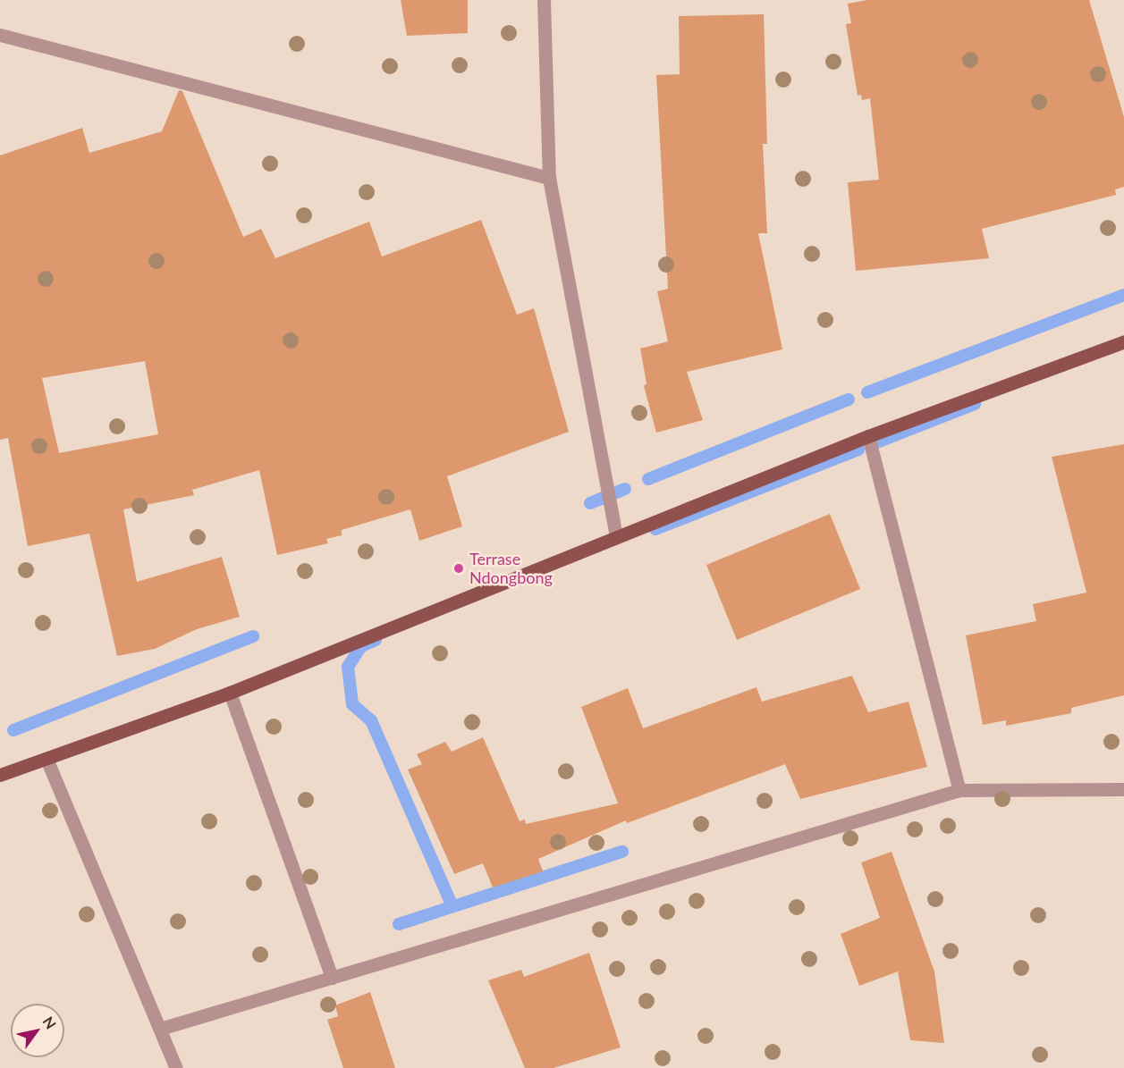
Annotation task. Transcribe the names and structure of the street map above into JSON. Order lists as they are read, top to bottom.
{
  "places": ["Terrase Ndongbong"],
  "north": "top right"
}
